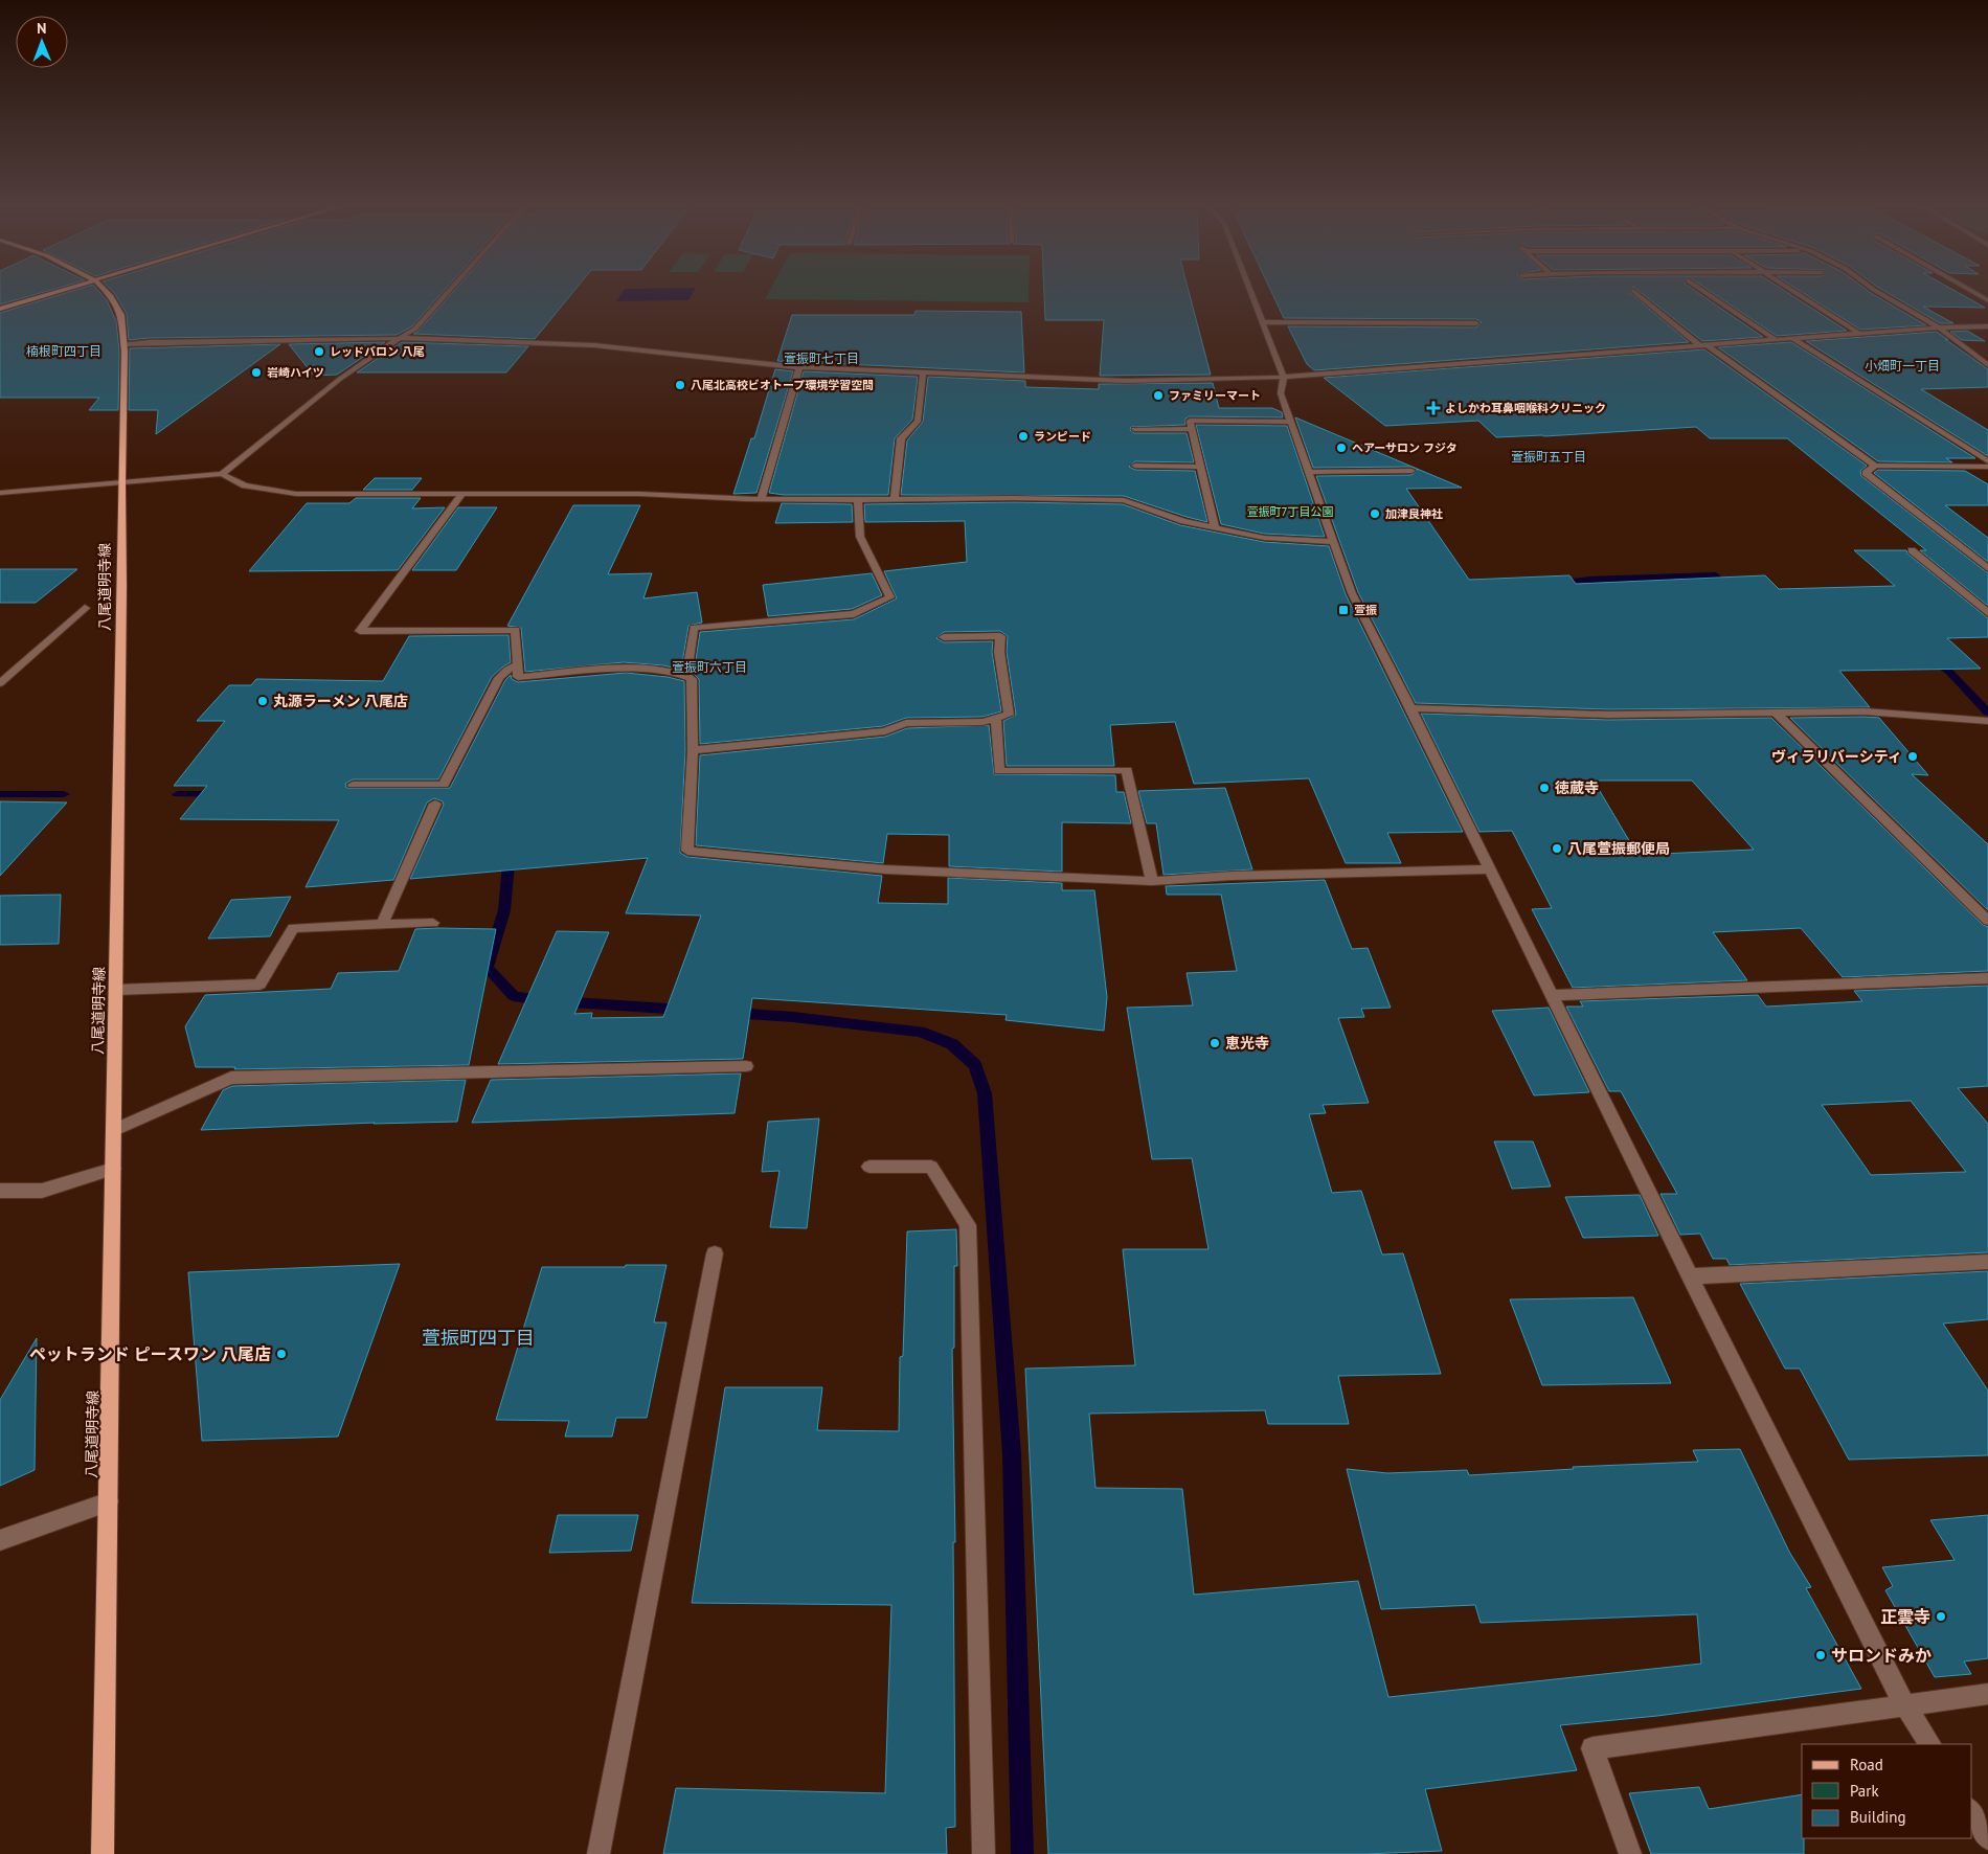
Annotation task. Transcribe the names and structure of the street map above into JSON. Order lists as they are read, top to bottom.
{
  "streets": {
    "main road": ["八尾道明寺線"]
  },
  "districts": [
    "楠根町四丁目",
    "萱振町七丁目",
    "小畑町一丁目",
    "萱振町五丁目",
    "萱振町六丁目",
    "萱振町四丁目"
  ],
  "parks": ["萱振町7丁目公園"],
  "places": {
    "other": [
      "レッドバロン 八尾",
      "岩崎ハイツ",
      "八尾北高校ビオトープ環境学習空間",
      "ファミリーマート",
      "ランピード",
      "ヘアーサロン フジタ",
      "加津良神社",
      "丸源ラーメン 八尾店",
      "ヴィラリバーシティ",
      "徳蔵寺",
      "八尾萱振郵便局",
      "恵光寺",
      "ペットランド ピースワン 八尾店",
      "正雲寺",
      "サロンドみか"
    ],
    "health": ["よしかわ耳鼻咽喉科クリニック"],
    "transit": ["萱振"]
  },
  "legend": ["Road", "Park", "Building"],
  "north": "top"
}
